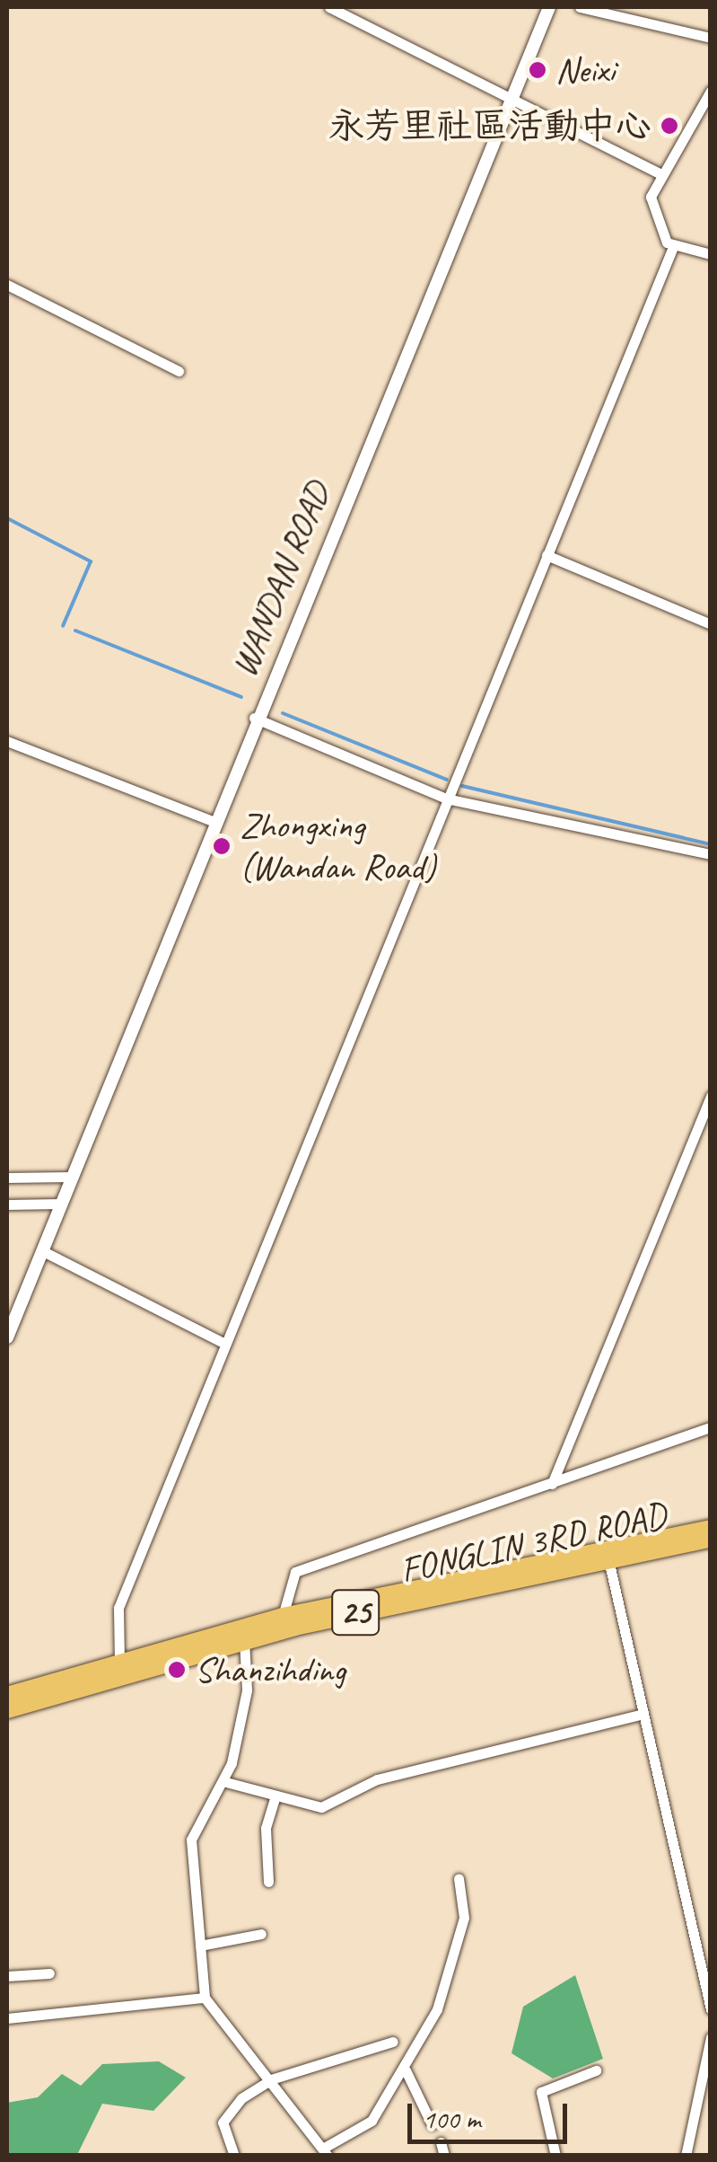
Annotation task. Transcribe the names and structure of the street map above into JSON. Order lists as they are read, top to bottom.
{
  "streets": {
    "main road": ["FONGLIN 3RD ROAD", "25"],
    "street": ["WANDAN ROAD"]
  },
  "places": [
    "Neixi",
    "永芳里社區活動中心",
    "Zhongxing (Wandan Road)",
    "Shanzihding"
  ],
  "scale_bar": "100 m"
}
